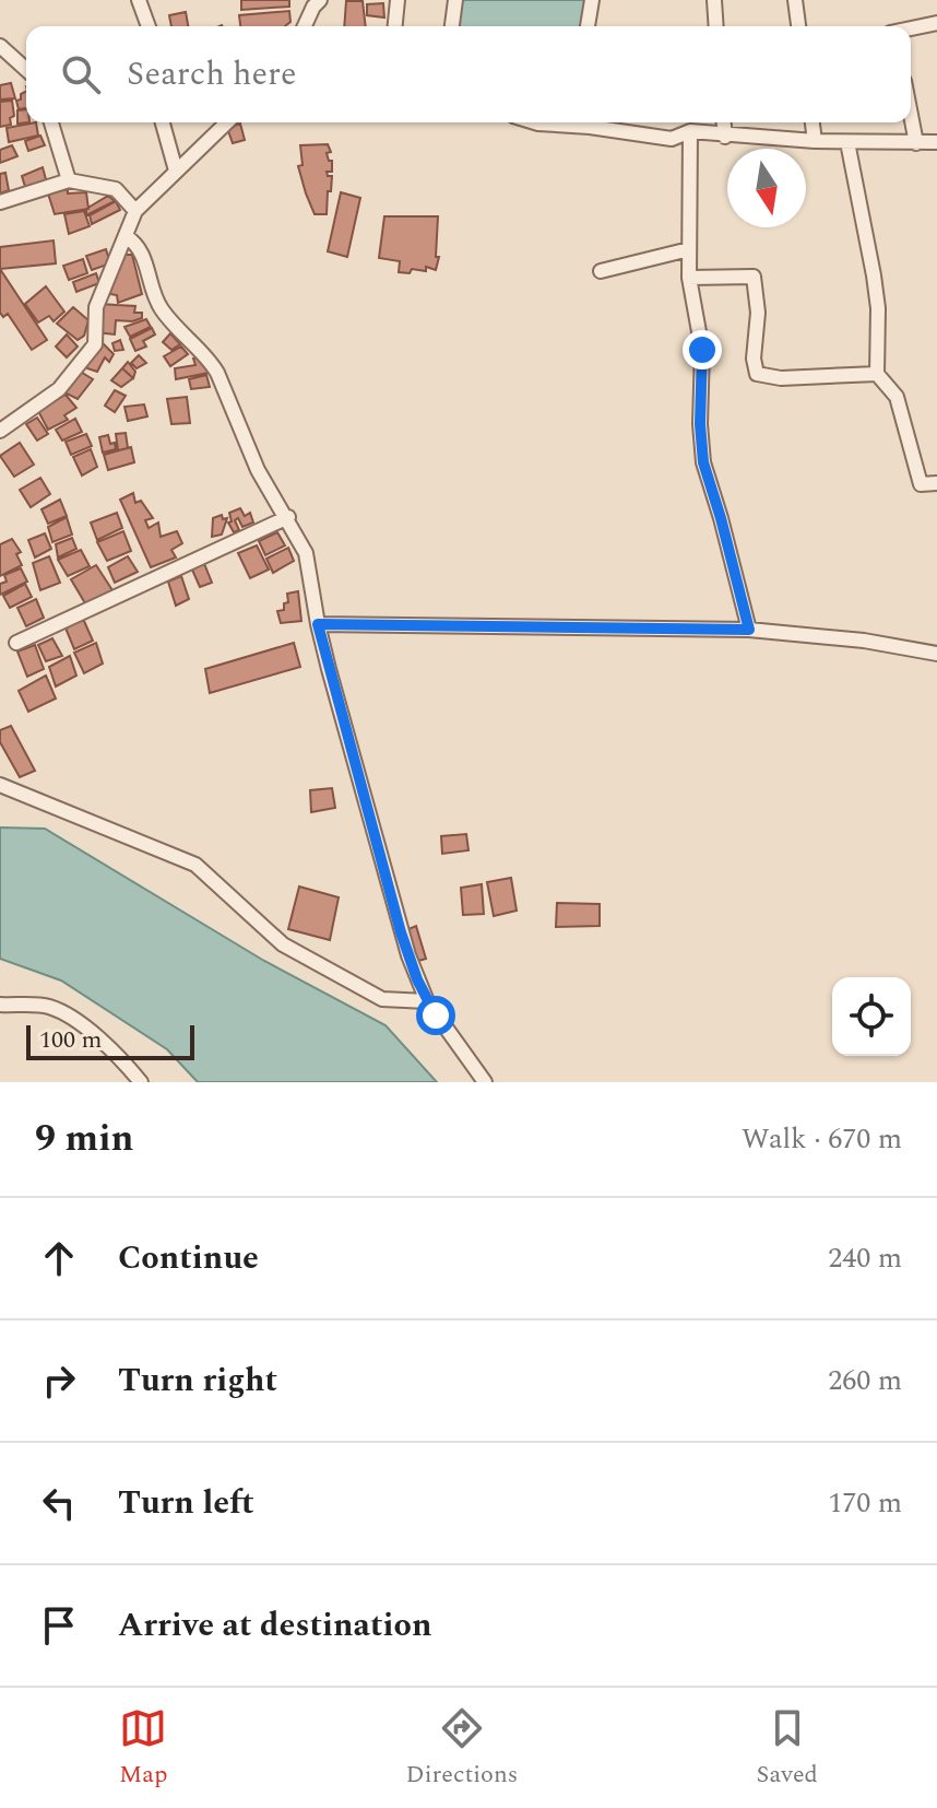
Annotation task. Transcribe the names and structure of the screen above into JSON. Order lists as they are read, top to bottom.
{
  "scale_bar": "100 m",
  "north": "bottom",
  "page": {
    "search": "Search here",
    "scale": "100 m",
    "heading": ["9 min", "Walk · 670 m"],
    "list": [
      ["Continue", "240 m"],
      ["Turn right", "260 m"],
      ["Turn left", "170 m"],
      "Arrive at destination"
    ],
    "nav": ["Map", "Directions", "Saved"]
  }
}
